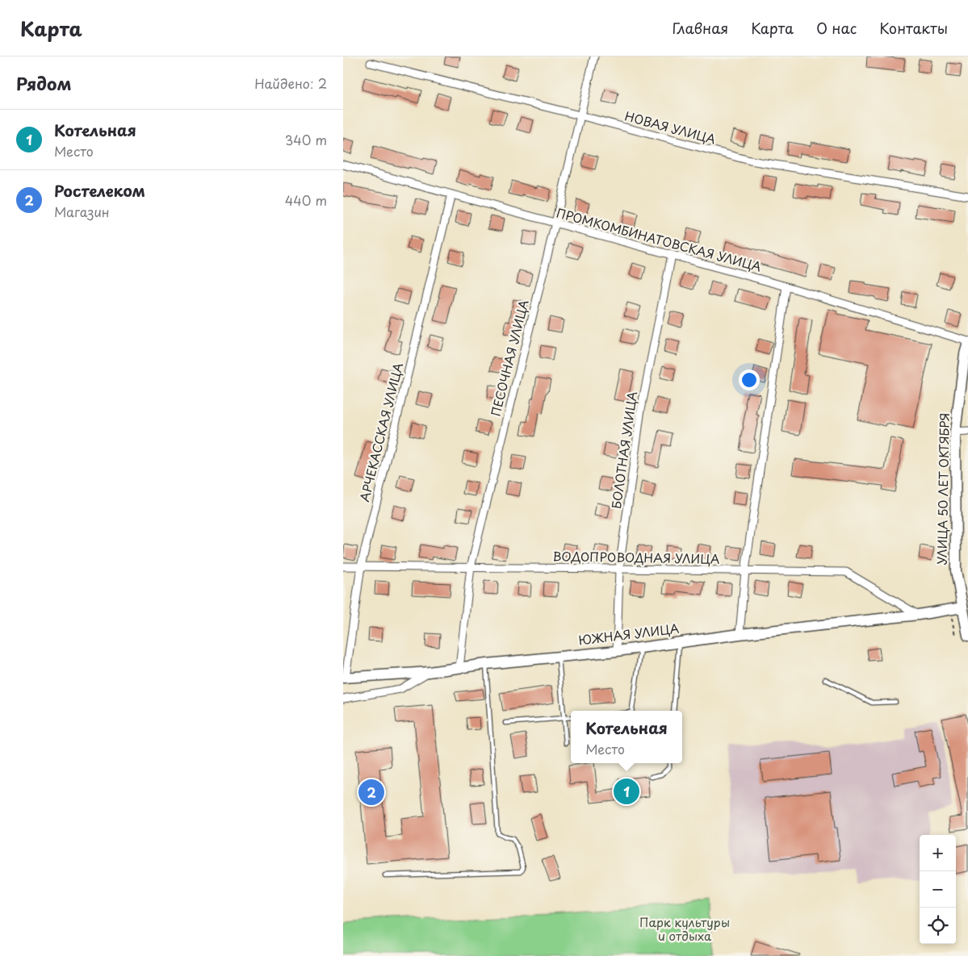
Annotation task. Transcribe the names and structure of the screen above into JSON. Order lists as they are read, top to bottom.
{
  "streets": {
    "street": [
      "НОВАЯ УЛИЦА",
      "ПРОМКОМБИНАТОВСКАЯ УЛИЦА",
      "ПЕСОЧНАЯ УЛИЦА",
      "АРЧЕКАССКАЯ УЛИЦА",
      "БОЛОТНАЯ УЛИЦА",
      "УЛИЦА 50 ЛЕТ ОКТЯБРЯ",
      "ВОДОПРОВОДНАЯ УЛИЦА",
      "ЮЖНАЯ УЛИЦА"
    ]
  },
  "crossings": [
    ["НОВАЯ УЛИЦА", "ПЕСОЧНАЯ УЛИЦА"],
    ["ПРОМКОМБИНАТОВСКАЯ УЛИЦА", "ПЕСОЧНАЯ УЛИЦА"],
    ["ПРОМКОМБИНАТОВСКАЯ УЛИЦА", "АРЧЕКАССКАЯ УЛИЦА"],
    ["ПРОМКОМБИНАТОВСКАЯ УЛИЦА", "БОЛОТНАЯ УЛИЦА"],
    ["ПРОМКОМБИНАТОВСКАЯ УЛИЦА", "УЛИЦА 50 ЛЕТ ОКТЯБРЯ"],
    ["ПЕСОЧНАЯ УЛИЦА", "ВОДОПРОВОДНАЯ УЛИЦА"],
    ["ПЕСОЧНАЯ УЛИЦА", "ЮЖНАЯ УЛИЦА"],
    ["АРЧЕКАССКАЯ УЛИЦА", "ВОДОПРОВОДНАЯ УЛИЦА"],
    ["АРЧЕКАССКАЯ УЛИЦА", "ЮЖНАЯ УЛИЦА"],
    ["БОЛОТНАЯ УЛИЦА", "ВОДОПРОВОДНАЯ УЛИЦА"],
    ["БОЛОТНАЯ УЛИЦА", "ЮЖНАЯ УЛИЦА"],
    ["УЛИЦА 50 ЛЕТ ОКТЯБРЯ", "ЮЖНАЯ УЛИЦА"],
    ["ВОДОПРОВОДНАЯ УЛИЦА", "ЮЖНАЯ УЛИЦА"]
  ],
  "parks": ["Парк культуры и отдыха"],
  "page": {
    "header": "Карта",
    "nav": [
      "Главная",
      "Карта",
      "О нас",
      "Контакты"
    ],
    "heading": ["Рядом", "Найдено: 2"],
    "list": [
      {
        "mark": "1",
        "name": "Котельная",
        "note": "Место",
        "value": "340 m"
      },
      {
        "mark": "2",
        "name": "Ростелеком",
        "note": "Магазин",
        "value": "440 m"
      }
    ],
    "popup": ["Котельная", "Место"],
    "pins": ["1", "2"],
    "map_buttons": ["+", "−"]
  }
}
